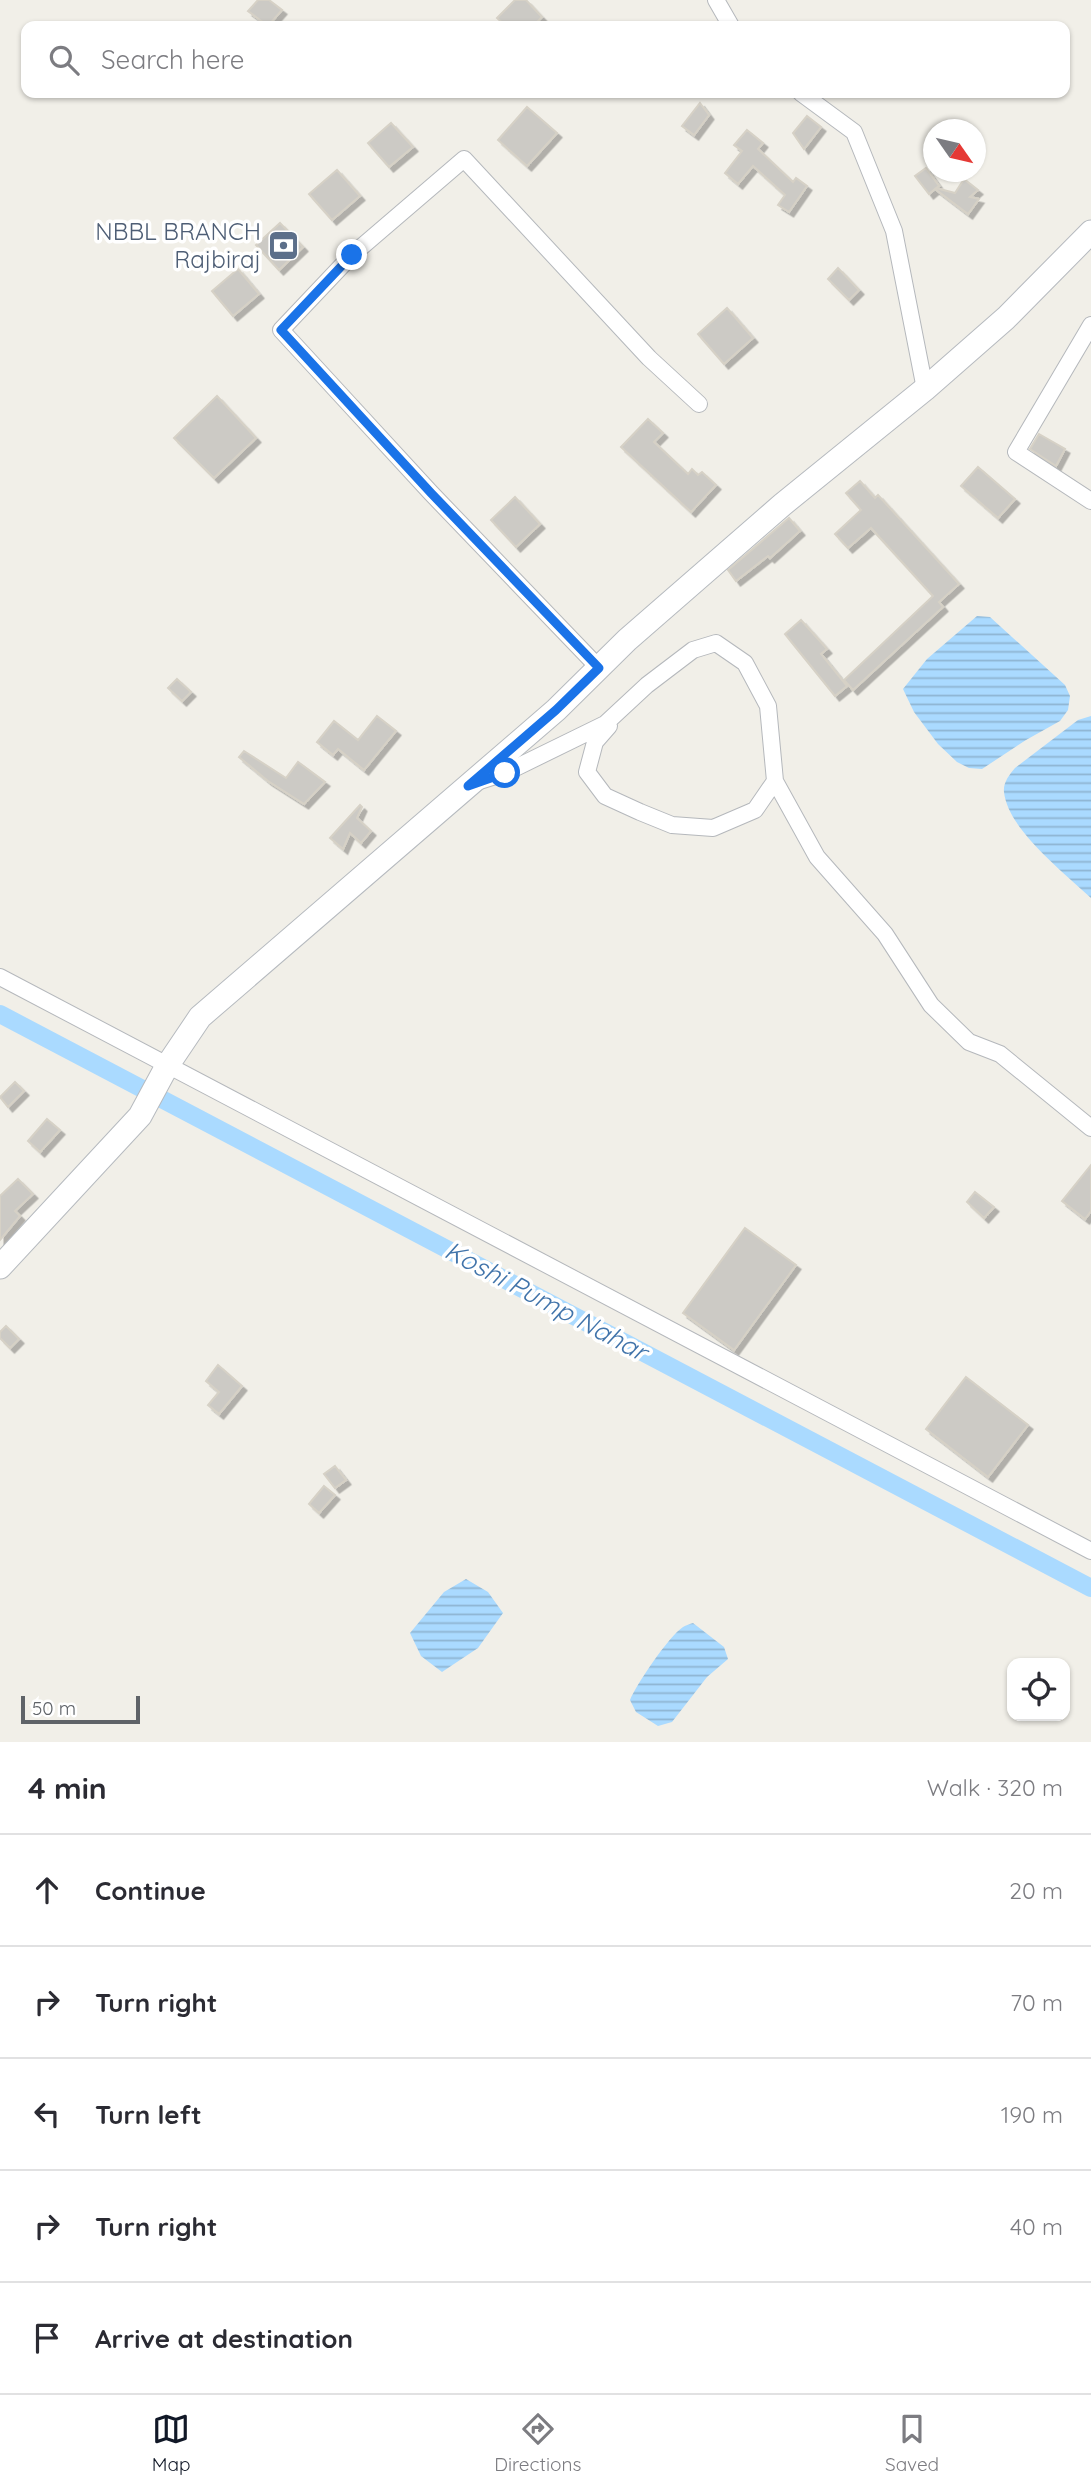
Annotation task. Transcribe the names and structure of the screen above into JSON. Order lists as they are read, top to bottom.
{
  "water": ["Koshi Pump Nahar"],
  "places": {
    "bank": ["NBBL BRANCH Rajbiraj"]
  },
  "scale_bar": "50 m",
  "north": "bottom right",
  "page": {
    "search": "Search here",
    "scale": "50 m",
    "heading": ["4 min", "Walk · 320 m"],
    "list": [
      ["Continue", "20 m"],
      ["Turn right", "70 m"],
      ["Turn left", "190 m"],
      ["Turn right", "40 m"],
      "Arrive at destination"
    ],
    "nav": ["Map", "Directions", "Saved"]
  }
}
